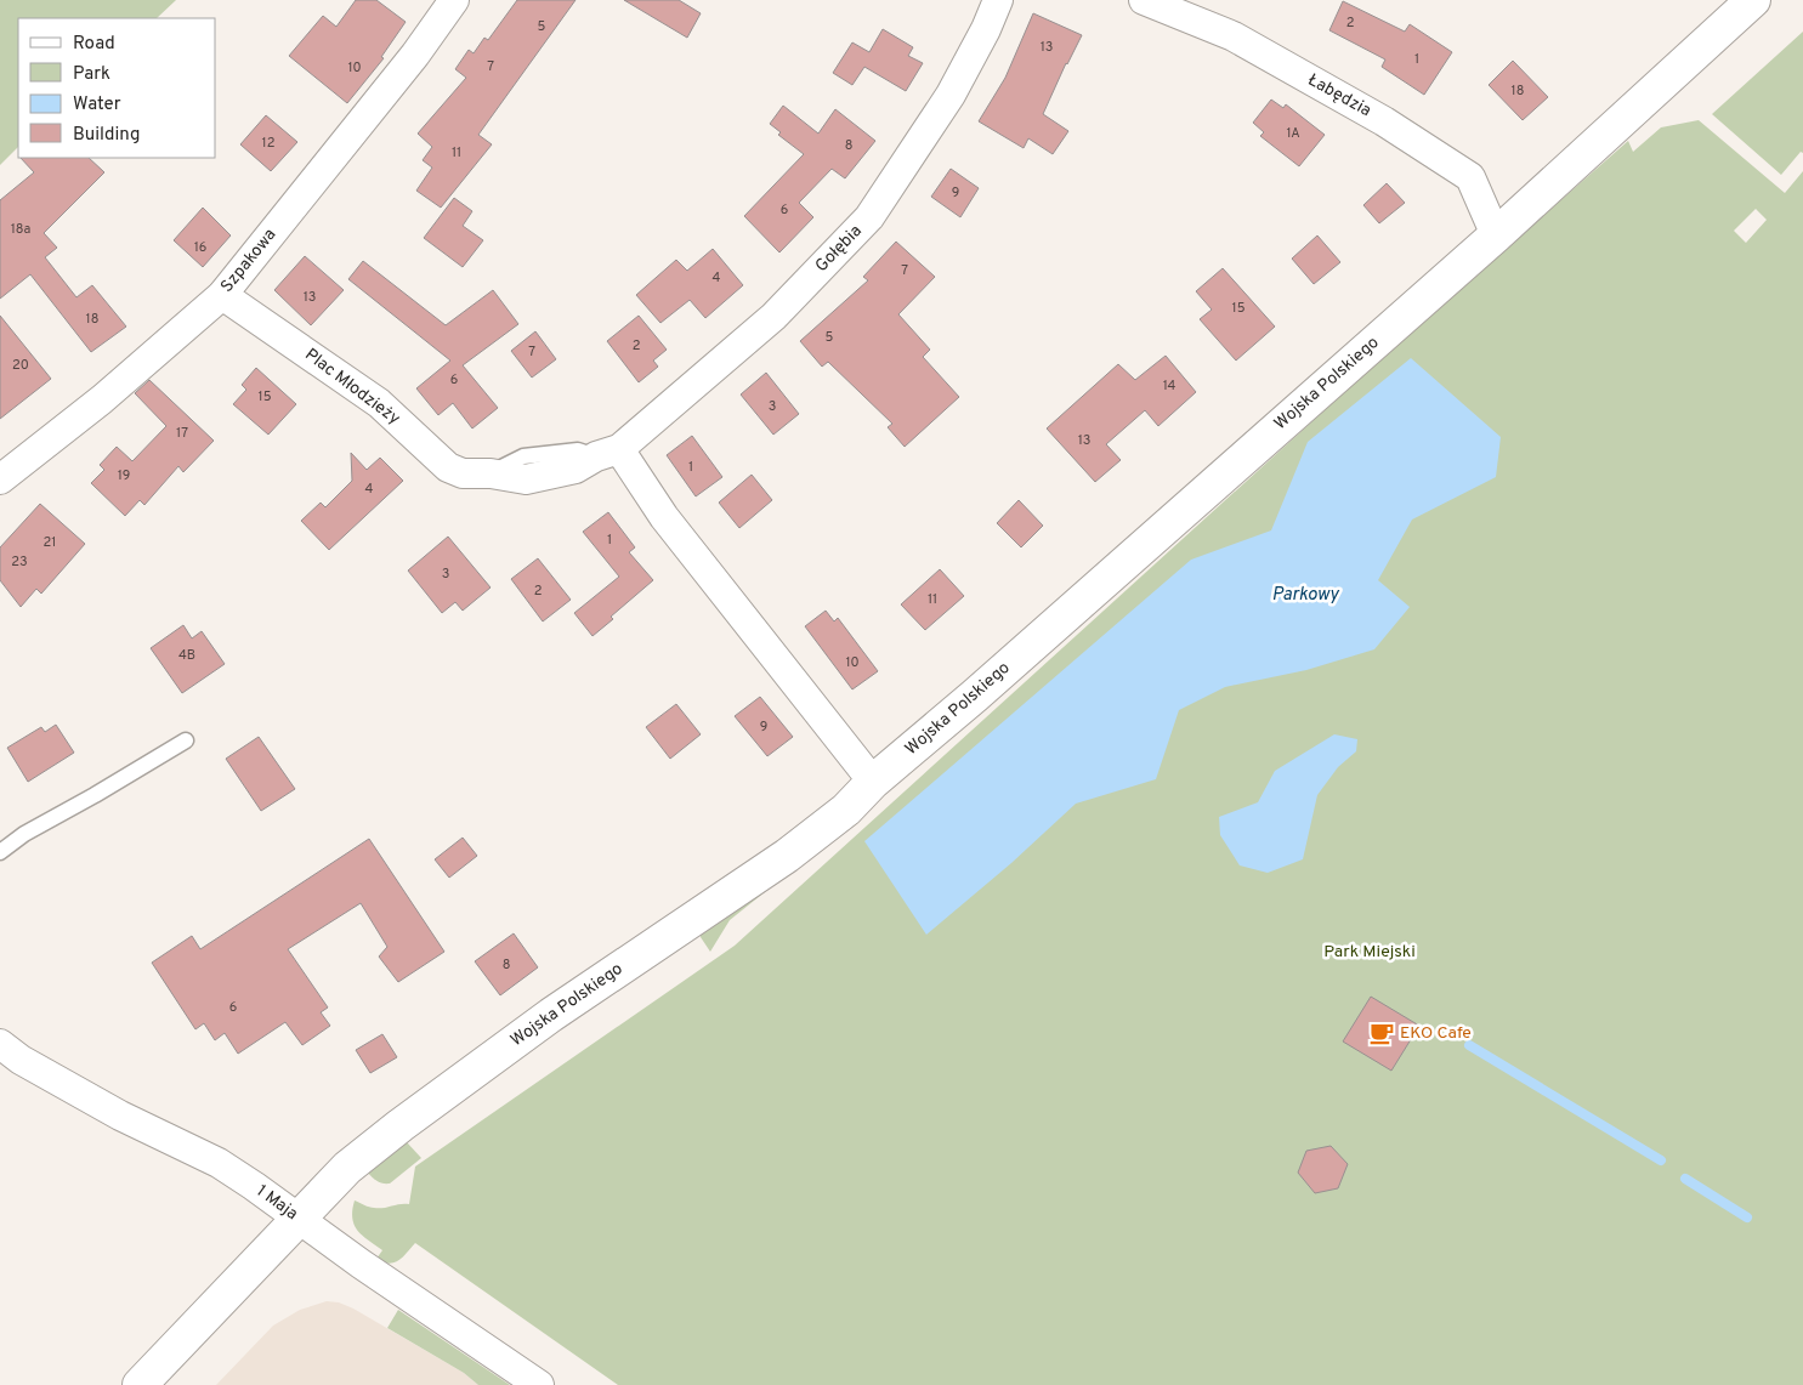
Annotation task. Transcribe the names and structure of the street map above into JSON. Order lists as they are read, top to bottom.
{
  "streets": {
    "street": [
      "Łabędzia",
      "Gołębia",
      "Szpakowa",
      "Wojska Polskiego",
      "Plac Młodzieży",
      "1 Maja"
    ]
  },
  "crossings": [
    ["Łabędzia", "Wojska Polskiego"],
    ["Gołębia", "Plac Młodzieży"],
    ["Szpakowa", "Plac Młodzieży"],
    ["Wojska Polskiego", "1 Maja"]
  ],
  "water": ["Parkowy"],
  "parks": ["Park Miejski"],
  "places": {
    "cafe": ["EKO Cafe"]
  },
  "house_numbers": [
    "2",
    "5",
    "13",
    "1",
    "7",
    "10",
    "18",
    "1A",
    "12",
    "8",
    "11",
    "9",
    "6",
    "18a",
    "16",
    "7",
    "4",
    "13",
    "15",
    "18",
    "5",
    "2",
    "7",
    "20",
    "6",
    "14",
    "15",
    "3",
    "17",
    "13",
    "1",
    "19",
    "4",
    "1",
    "21",
    "23",
    "3",
    "2",
    "11",
    "4B",
    "10",
    "9",
    "8",
    "6"
  ],
  "legend": [
    "Road",
    "Park",
    "Water",
    "Building"
  ]
}
